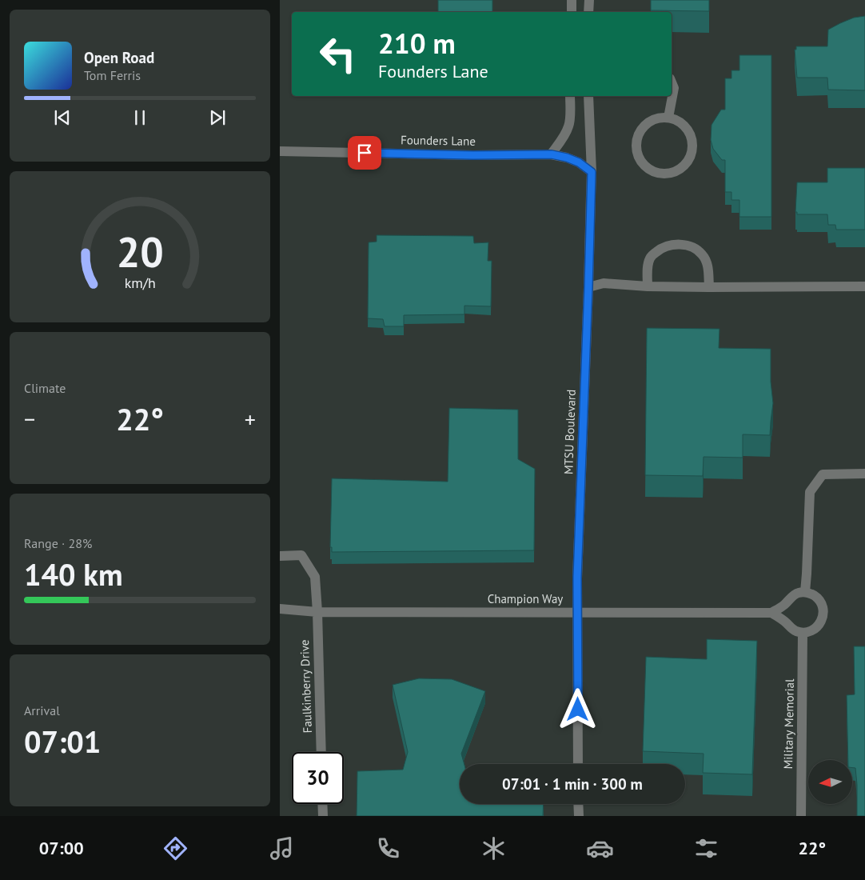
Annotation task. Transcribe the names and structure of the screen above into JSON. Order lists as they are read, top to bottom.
{
  "streets": {
    "street": [
      "Founders Lane",
      "MTSU Boulevard",
      "Champion Way",
      "Faulkinberry Drive",
      "Military Memorial"
    ]
  },
  "crossings": [
    ["Founders Lane", "MTSU Boulevard"],
    ["MTSU Boulevard", "Champion Way"],
    ["Champion Way", "Faulkinberry Drive"]
  ],
  "north": "left",
  "page": {
    "turn": ["210 m", "Founders Lane"],
    "song": ["Open Road", "Tom Ferris"],
    "tile": [
      "Climate",
      ["Range · 28%", "140 km"],
      ["Arrival", "07:01"]
    ],
    "heat": ["−", "22°", "+"],
    "limit": "30",
    "trip": "07:01 · 1 min · 300 m",
    "tabs": ["07:00", "22°"],
    "gauge": ["20", "km/h"]
  }
}
